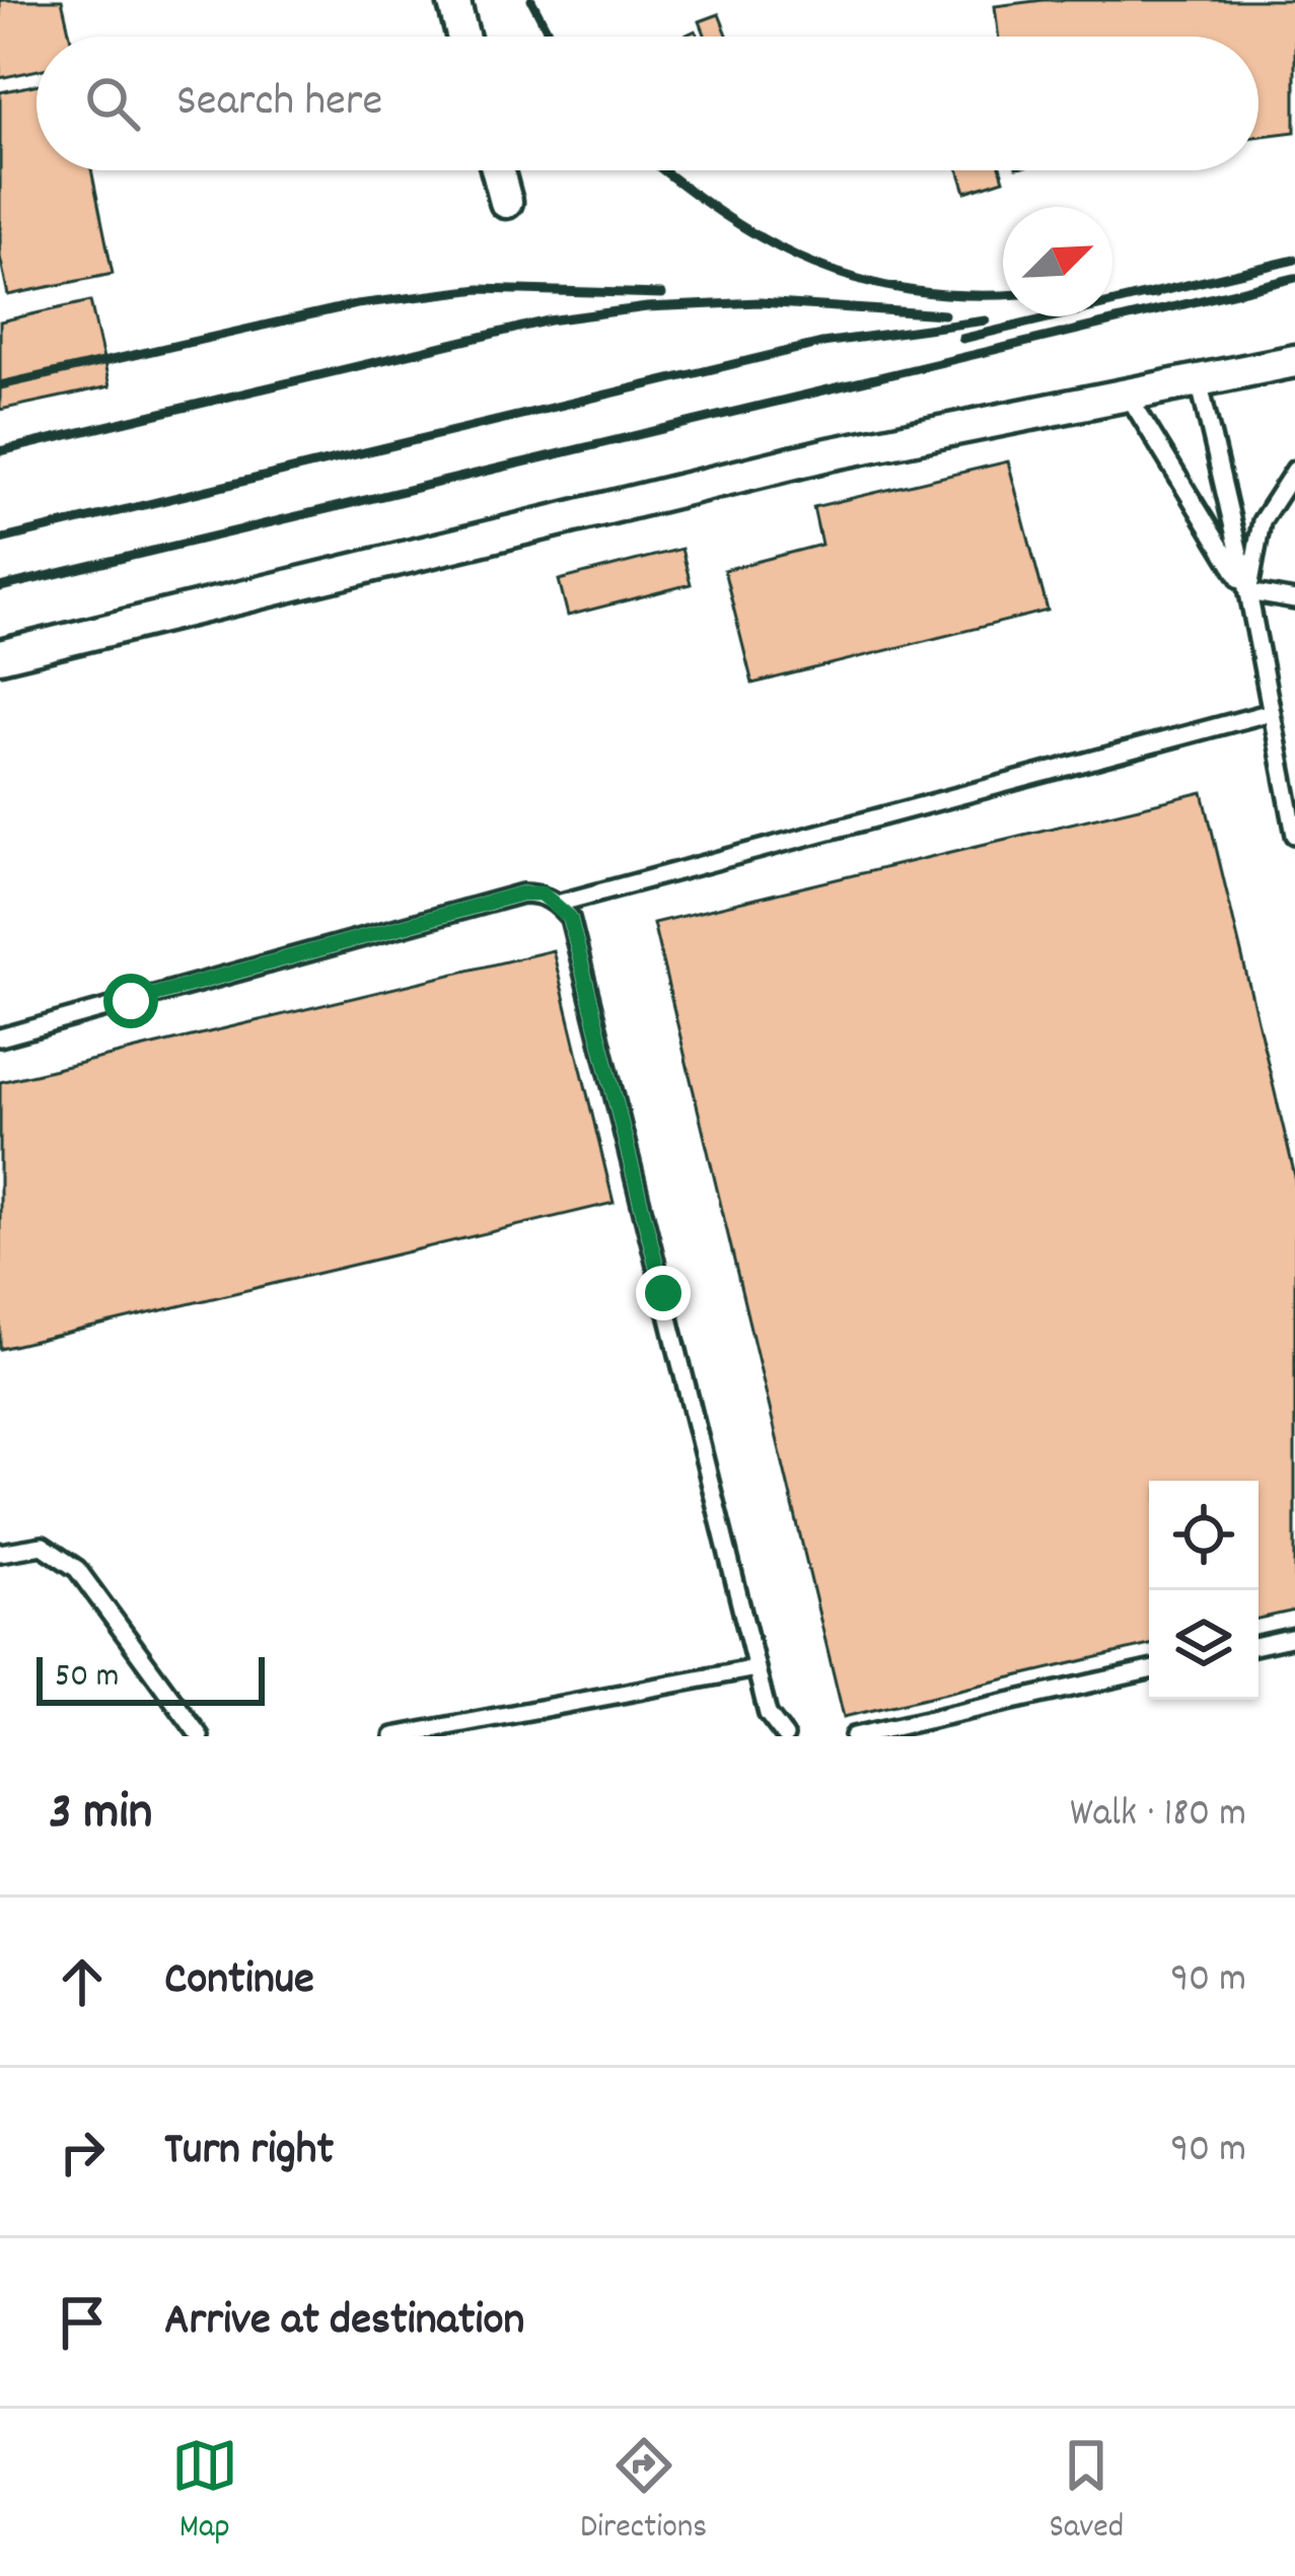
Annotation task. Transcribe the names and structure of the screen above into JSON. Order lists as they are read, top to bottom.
{
  "scale_bar": "50 m",
  "north": "top right",
  "page": {
    "search": "Search here",
    "scale": "50 m",
    "heading": ["3 min", "Walk · 180 m"],
    "list": [
      ["Continue", "90 m"],
      ["Turn right", "90 m"],
      "Arrive at destination"
    ],
    "nav": ["Map", "Directions", "Saved"]
  }
}
